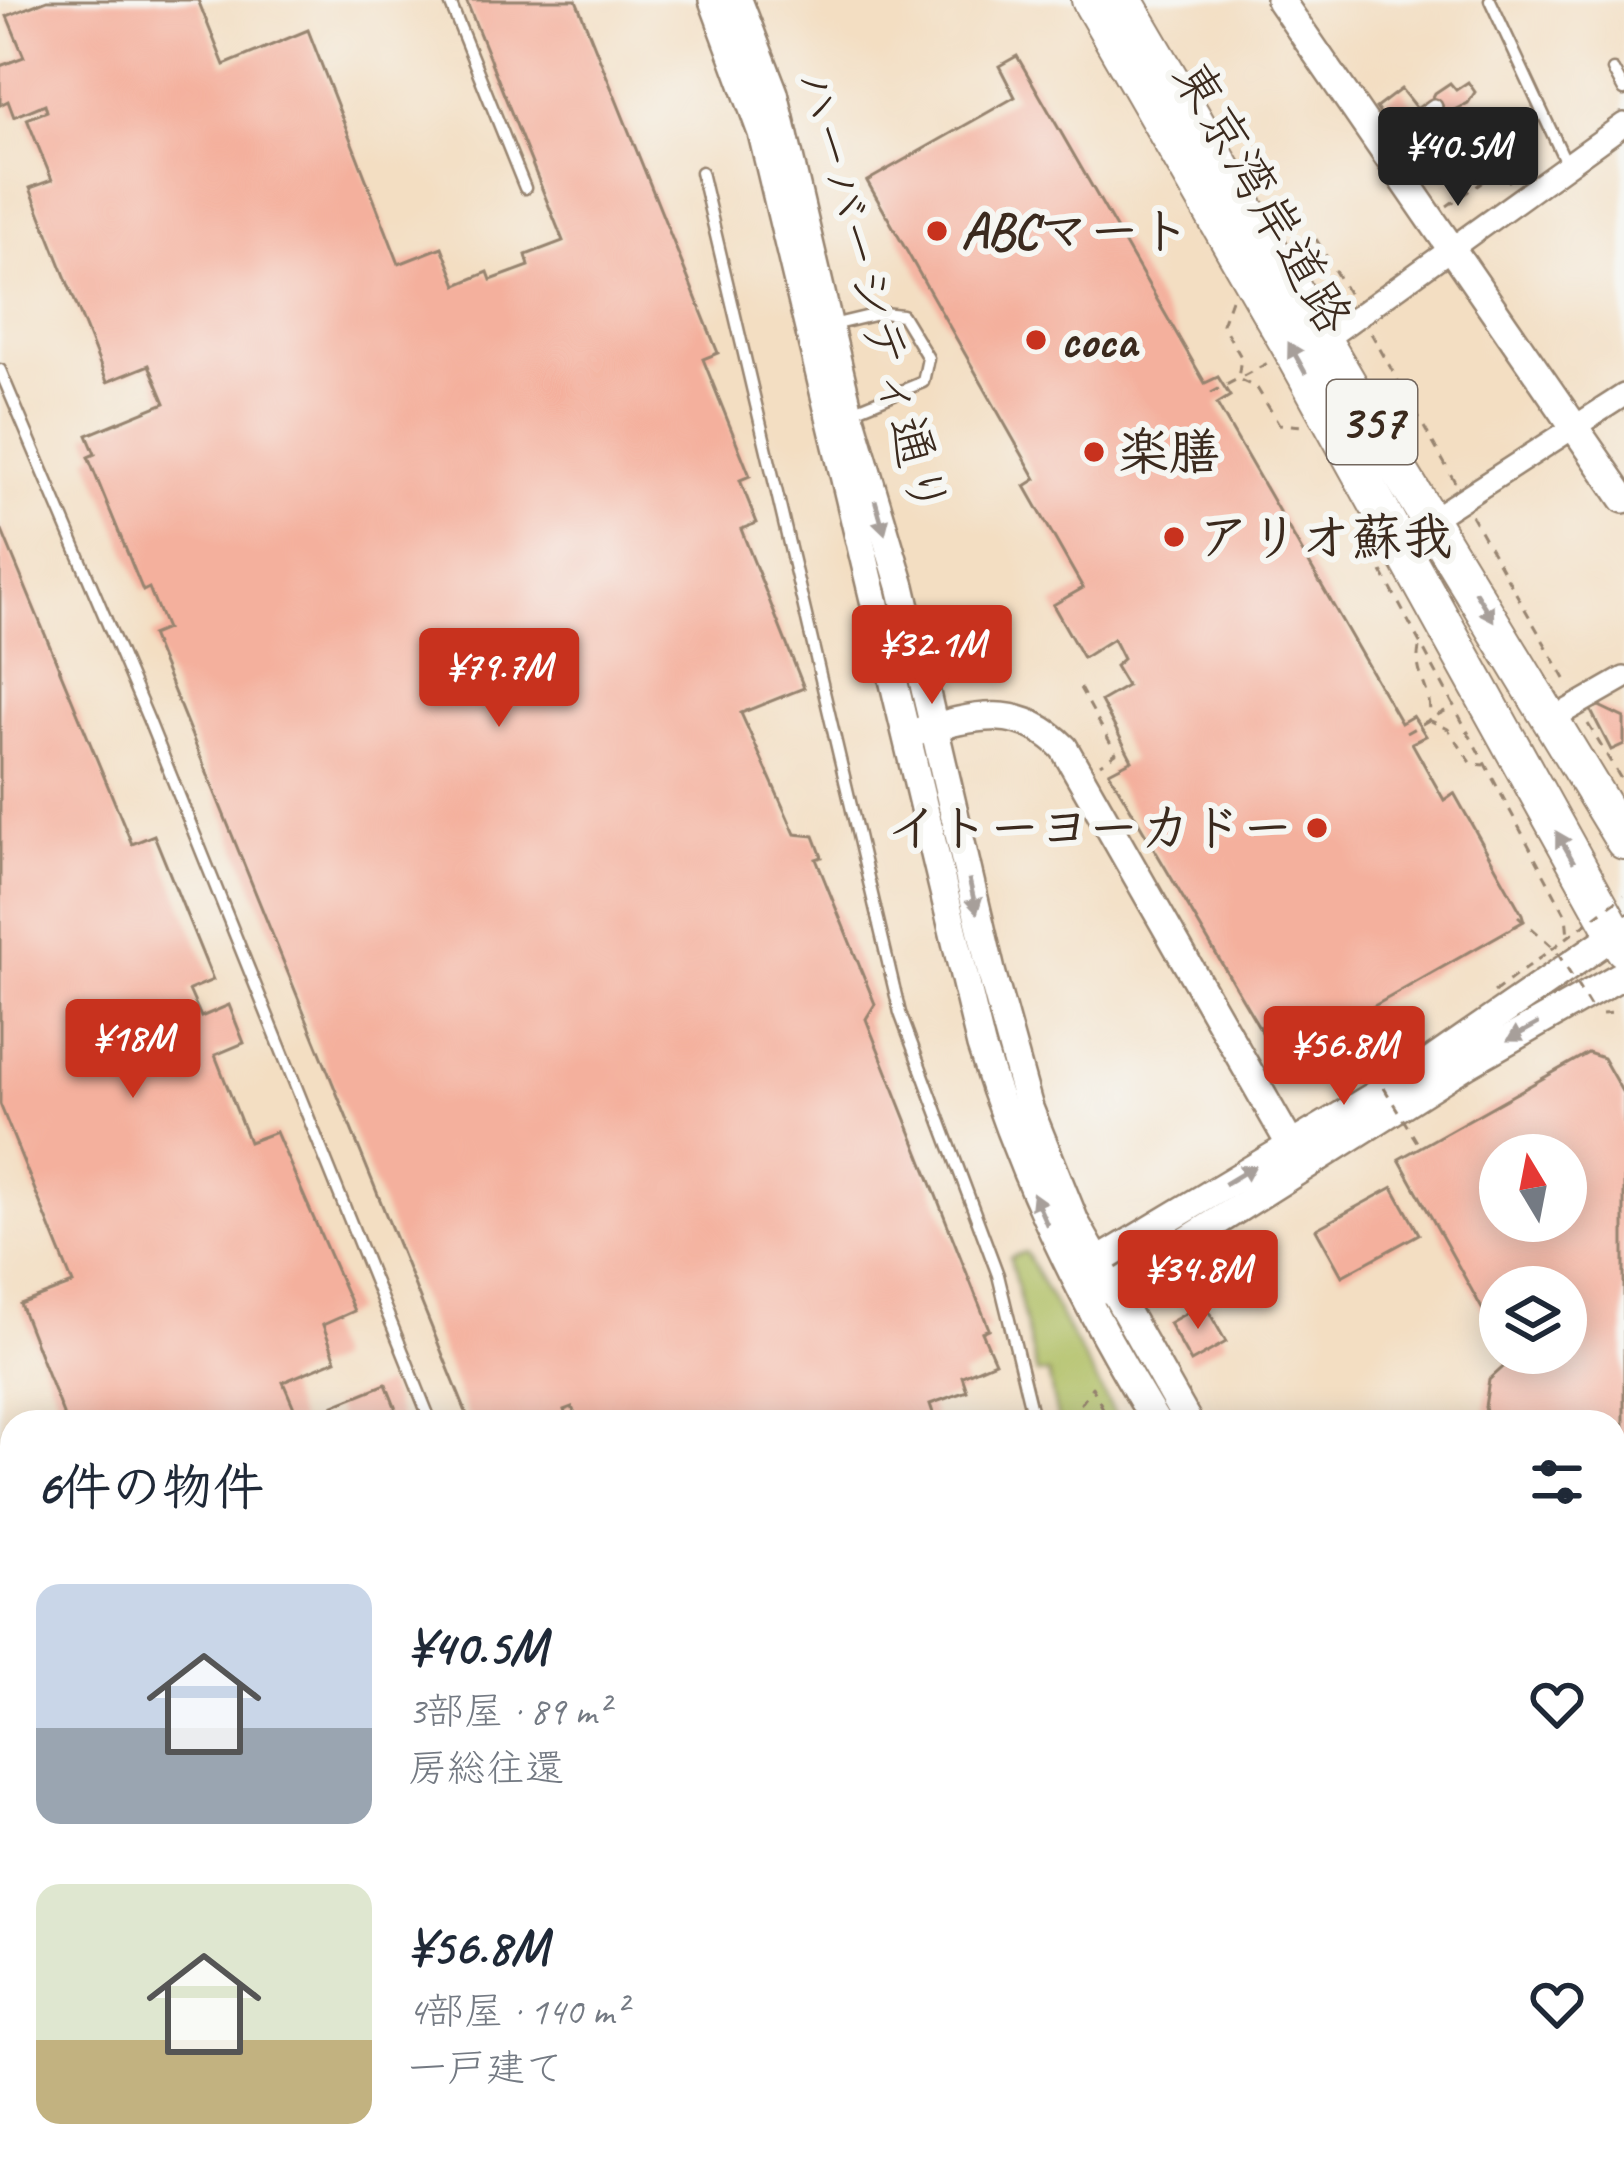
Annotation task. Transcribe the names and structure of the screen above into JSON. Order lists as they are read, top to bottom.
{
  "streets": {
    "highway": ["東京湾岸道路", "357"],
    "street": ["ハーバーシティ通り"]
  },
  "places": [
    "ABCマート",
    "coca",
    "楽膳",
    "アリオ蘇我",
    "イトーヨーカドー"
  ],
  "north": "top",
  "page": {
    "price": [
      "¥40.5M",
      "¥32.1M",
      "¥79.7M",
      "¥18M",
      "¥56.8M",
      "¥34.8M"
    ],
    "heading": "6件の物件",
    "list": [
      {
        "name": "¥40.5M",
        "note": "3部屋 · 89 m² · 房総往還"
      },
      {
        "name": "¥56.8M",
        "note": "4部屋 · 140 m² · 一戸建て"
      }
    ]
  }
}
